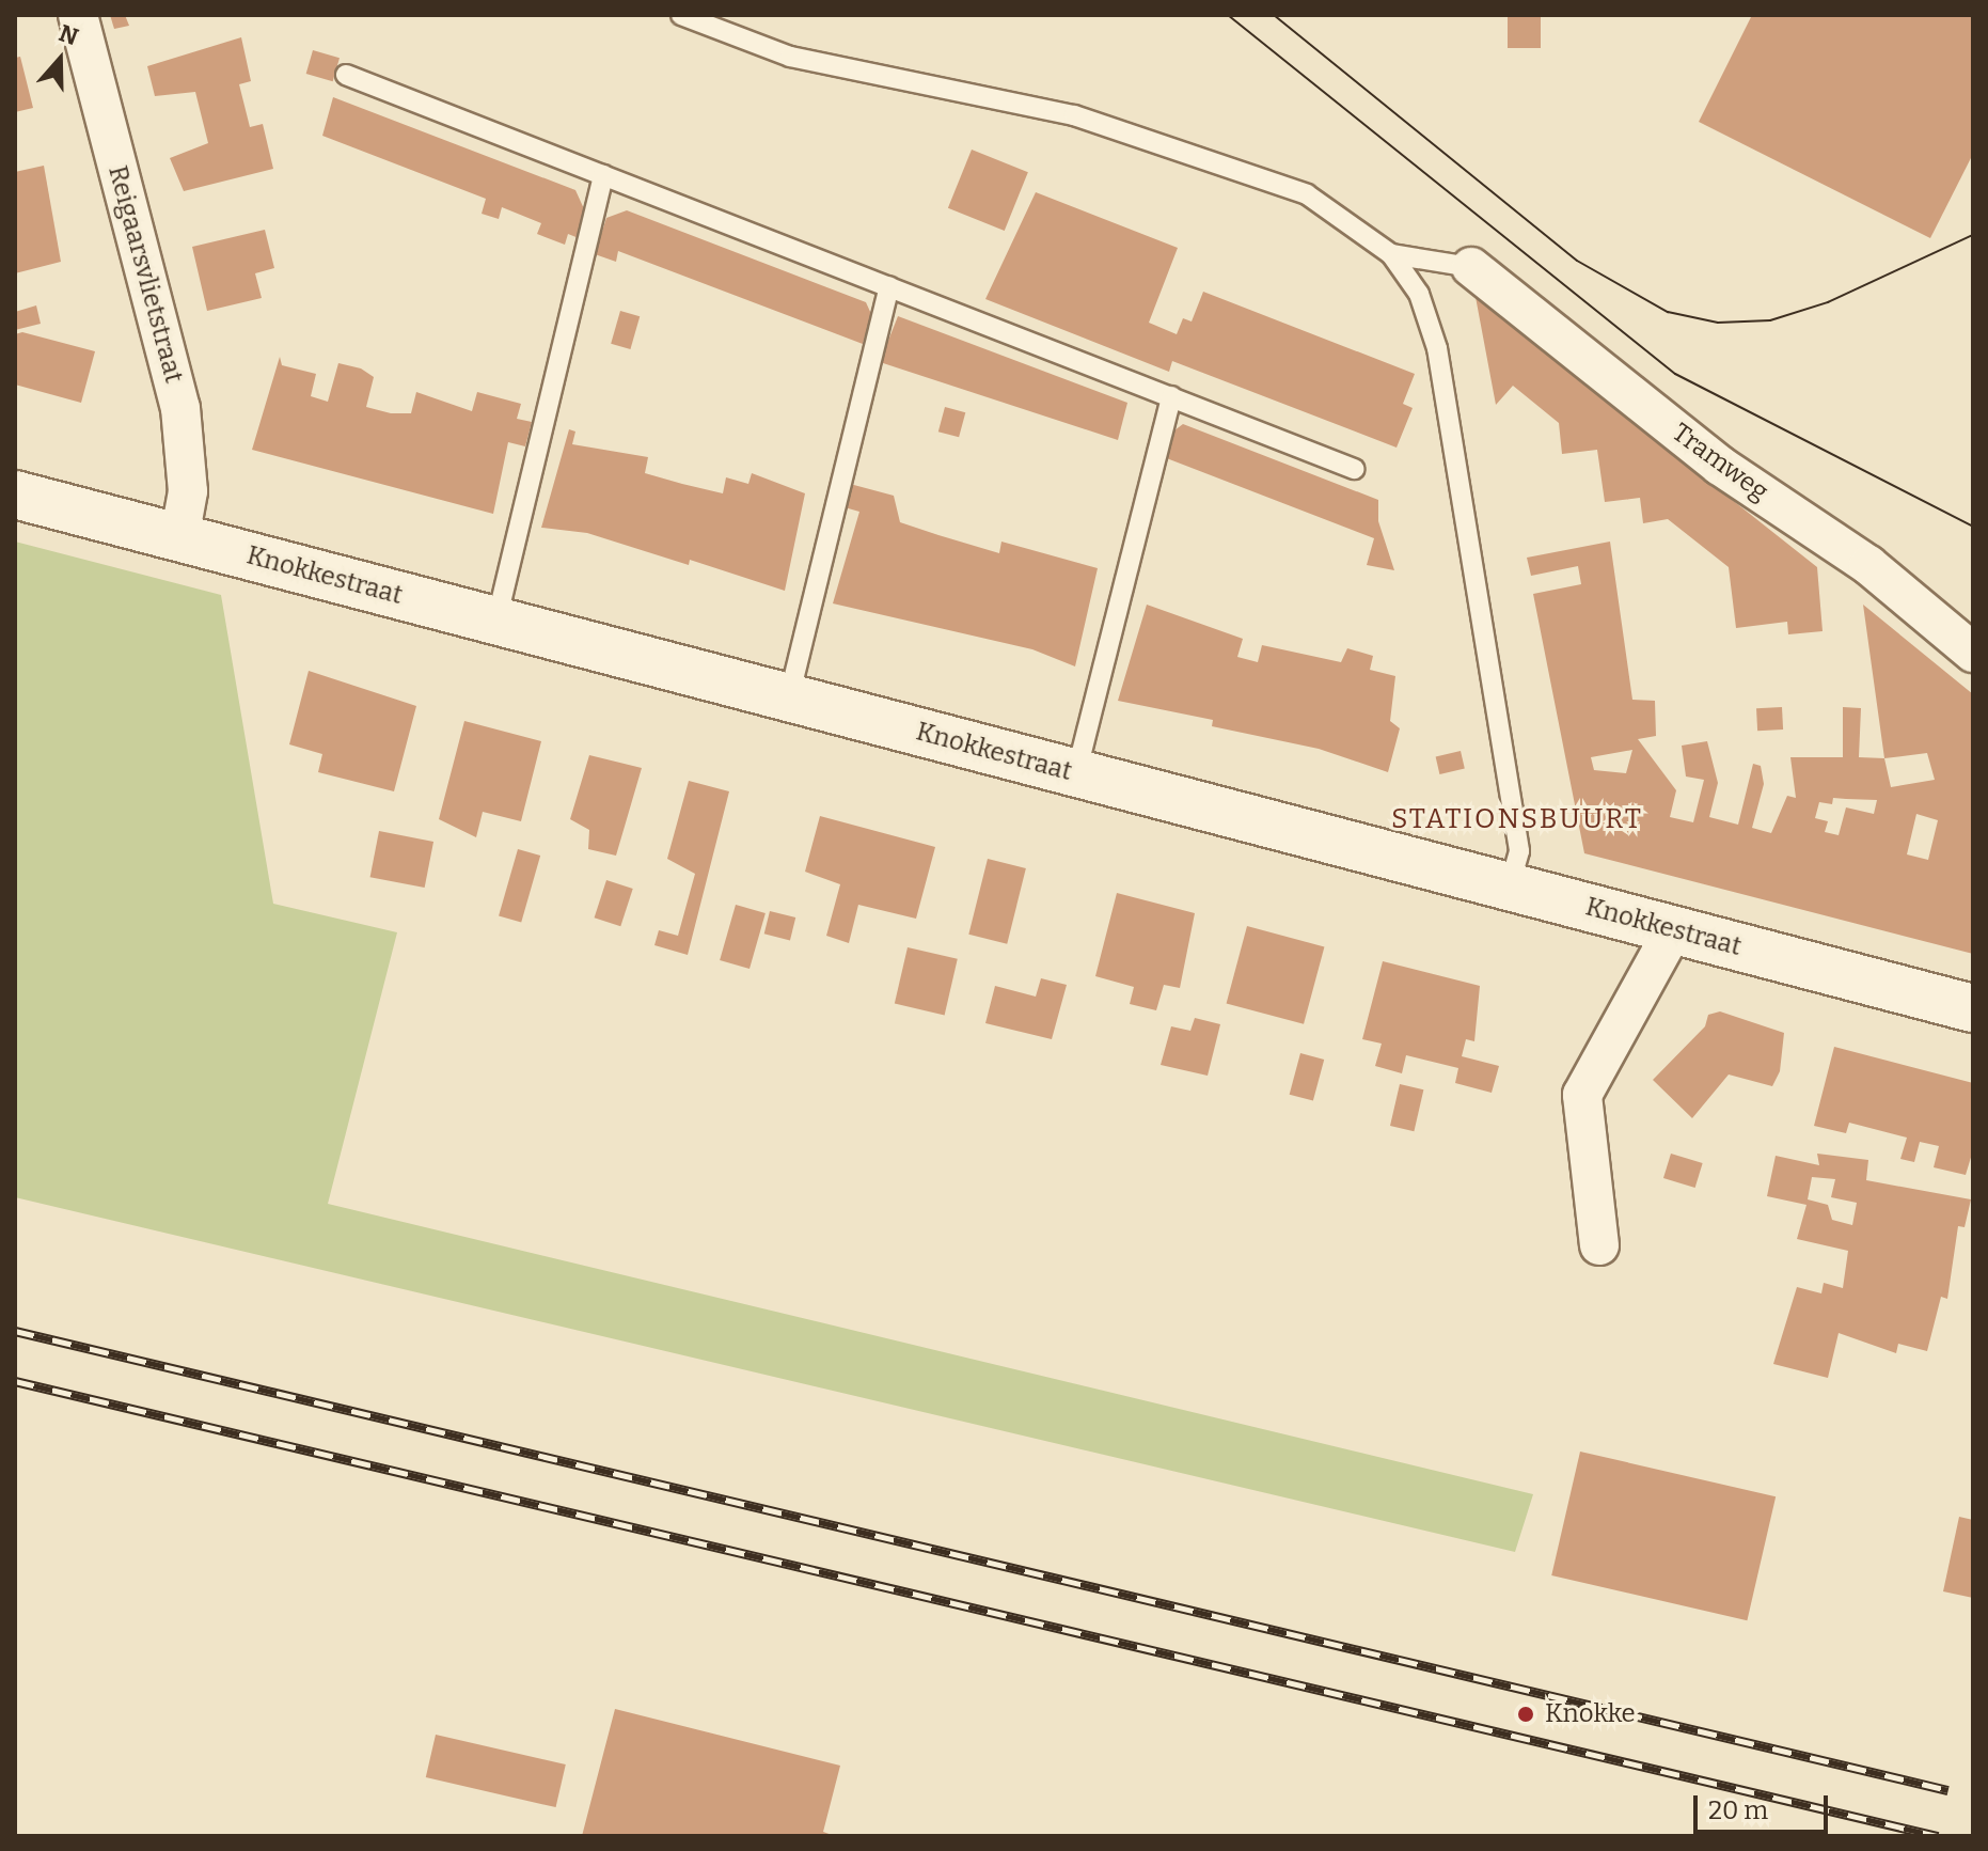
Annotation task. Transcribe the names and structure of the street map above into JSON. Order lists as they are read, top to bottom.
{
  "streets": {
    "street": ["Reigaarsvlietstraat", "Tramweg", "Knokkestraat"]
  },
  "crossings": [
    ["Reigaarsvlietstraat", "Knokkestraat"]
  ],
  "districts": ["STATIONSBUURT"],
  "places": ["Knokke"],
  "scale_bar": "20 m",
  "north": "top"
}
